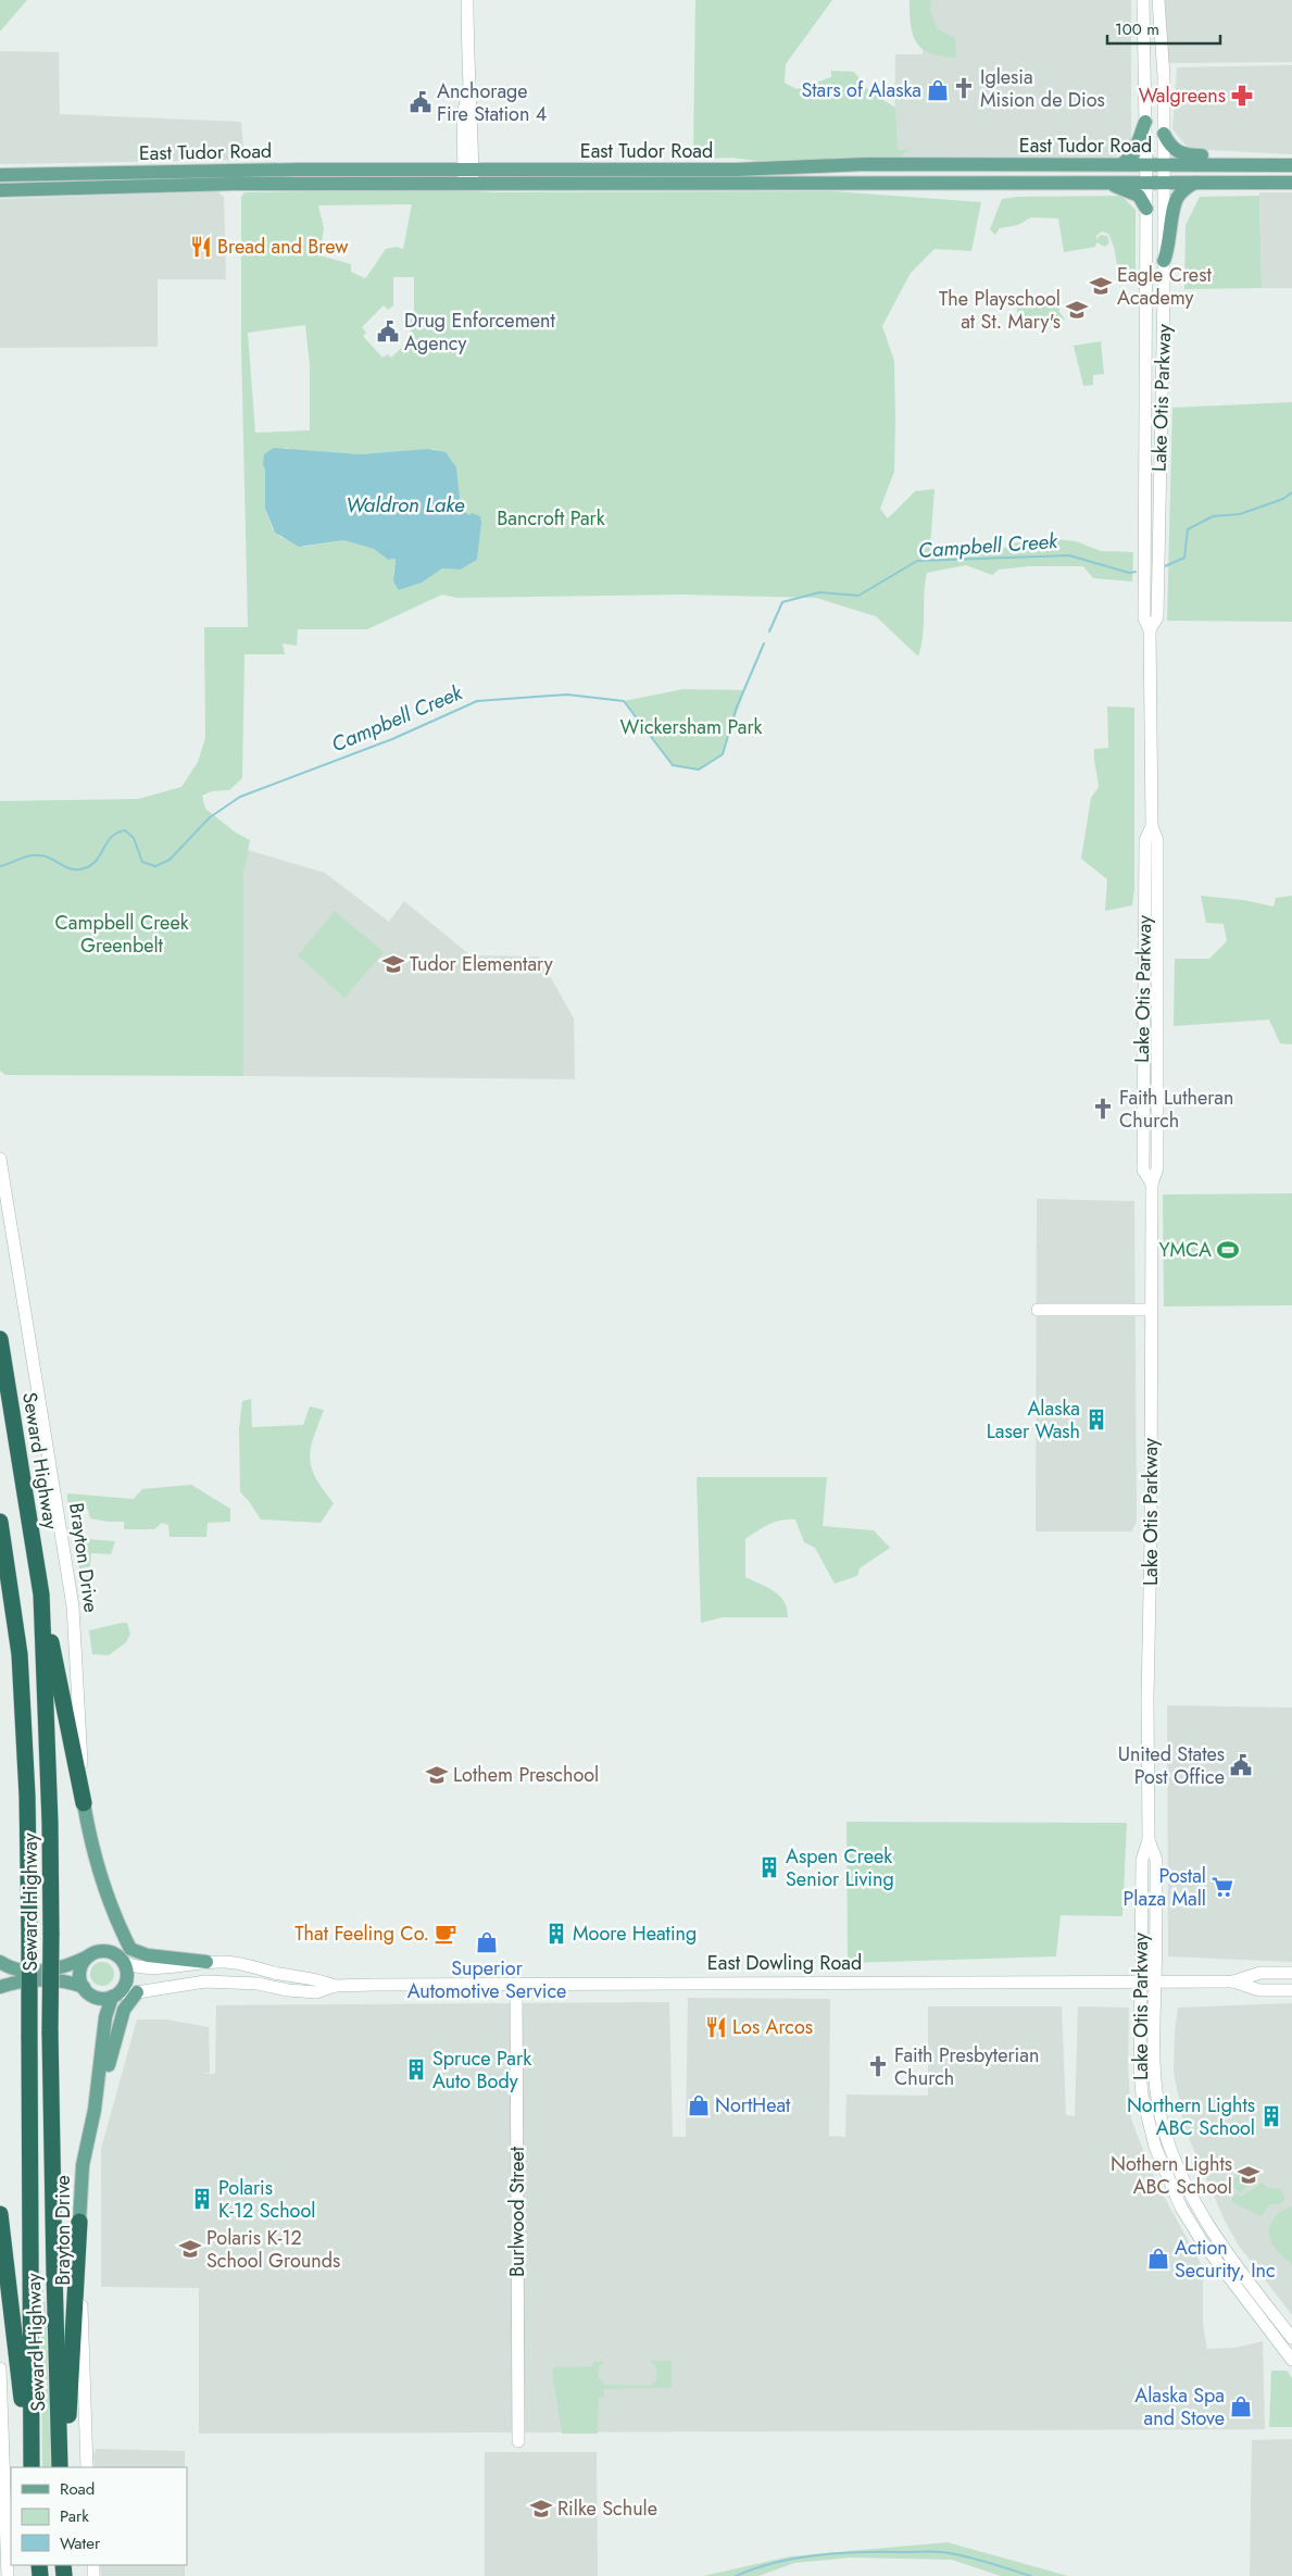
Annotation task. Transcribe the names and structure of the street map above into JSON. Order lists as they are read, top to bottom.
{
  "streets": {
    "highway": ["Seward Highway"],
    "main road": [
      "East Tudor Road",
      "Lake Otis Parkway",
      "Brayton Drive",
      "East Dowling Road",
      "Burlwood Street"
    ]
  },
  "crossings": [
    ["East Tudor Road", "Lake Otis Parkway"],
    ["Lake Otis Parkway", "East Dowling Road"],
    ["Brayton Drive", "East Dowling Road"],
    ["East Dowling Road", "Burlwood Street"]
  ],
  "water": ["Waldron Lake", "Campbell Creek"],
  "parks": ["Bancroft Park", "Wickersham Park", "Campbell Creek Greenbelt"],
  "places": {
    "church": ["Iglesia Mision de Dios", "Faith Lutheran Church", "Faith Presbyterian Church"],
    "shop": [
      "Stars of Alaska",
      "Superior Automotive Service",
      "NortHeat",
      "Action Security, Inc",
      "Alaska Spa and Stove"
    ],
    "pharmacy": ["Walgreens"],
    "public building": ["Anchorage Fire Station 4", "Drug Enforcement Agency", "United States Post Office"],
    "restaurant": ["Bread and Brew", "Los Arcos"],
    "school or university": [
      "Eagle Crest Academy",
      "The Playschool at St. Mary's",
      "Tudor Elementary",
      "Lothem Preschool",
      "Nothern Lights ABC School",
      "Polaris K-12 School Grounds",
      "Rilke Schule"
    ],
    "sports": ["YMCA"],
    "building": [
      "Alaska Laser Wash",
      "Aspen Creek Senior Living",
      "Moore Heating",
      "Spruce Park Auto Body",
      "Northern Lights ABC School",
      "Polaris K-12 School"
    ],
    "supermarket": ["Postal Plaza Mall"],
    "cafe": ["That Feeling Co."]
  },
  "legend": ["Road", "Park", "Water"],
  "scale_bar": "100 m"
}
